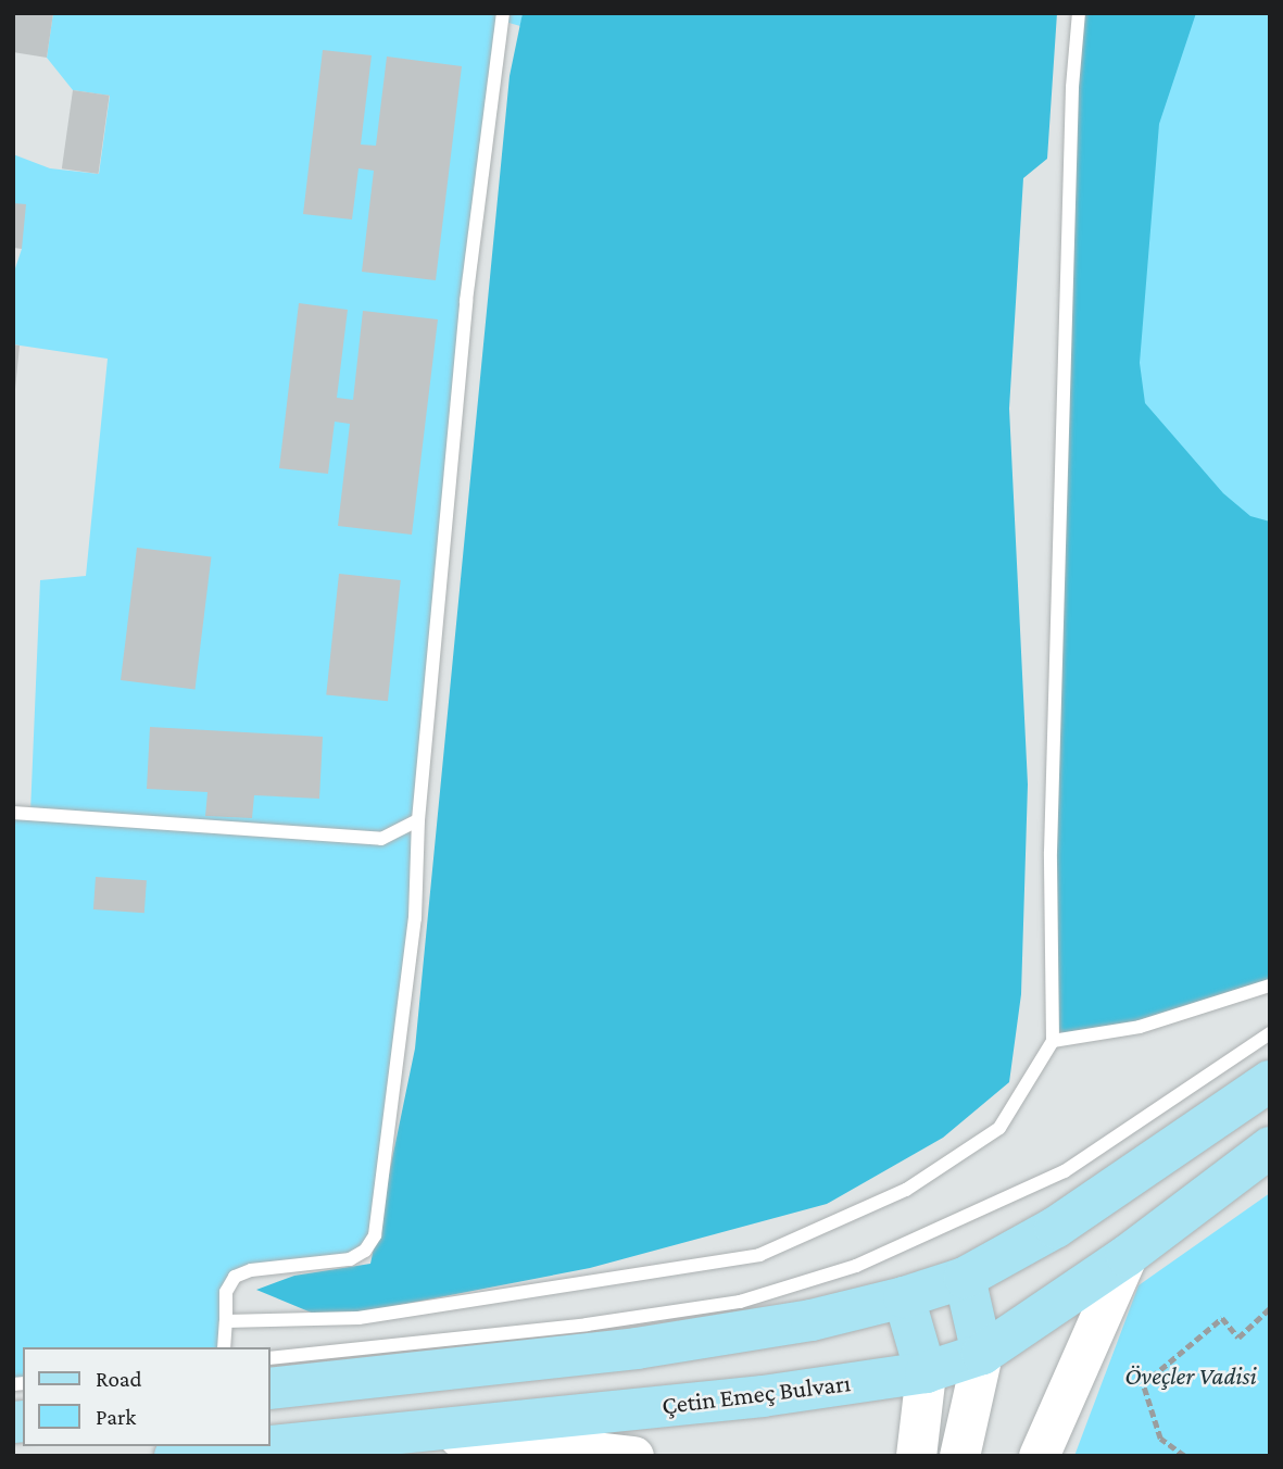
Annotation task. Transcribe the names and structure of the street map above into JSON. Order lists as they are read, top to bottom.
{
  "streets": {
    "main road": ["Çetin Emeç Bulvarı"]
  },
  "parks": ["Öveçler Vadisi"],
  "legend": ["Road", "Park"]
}
